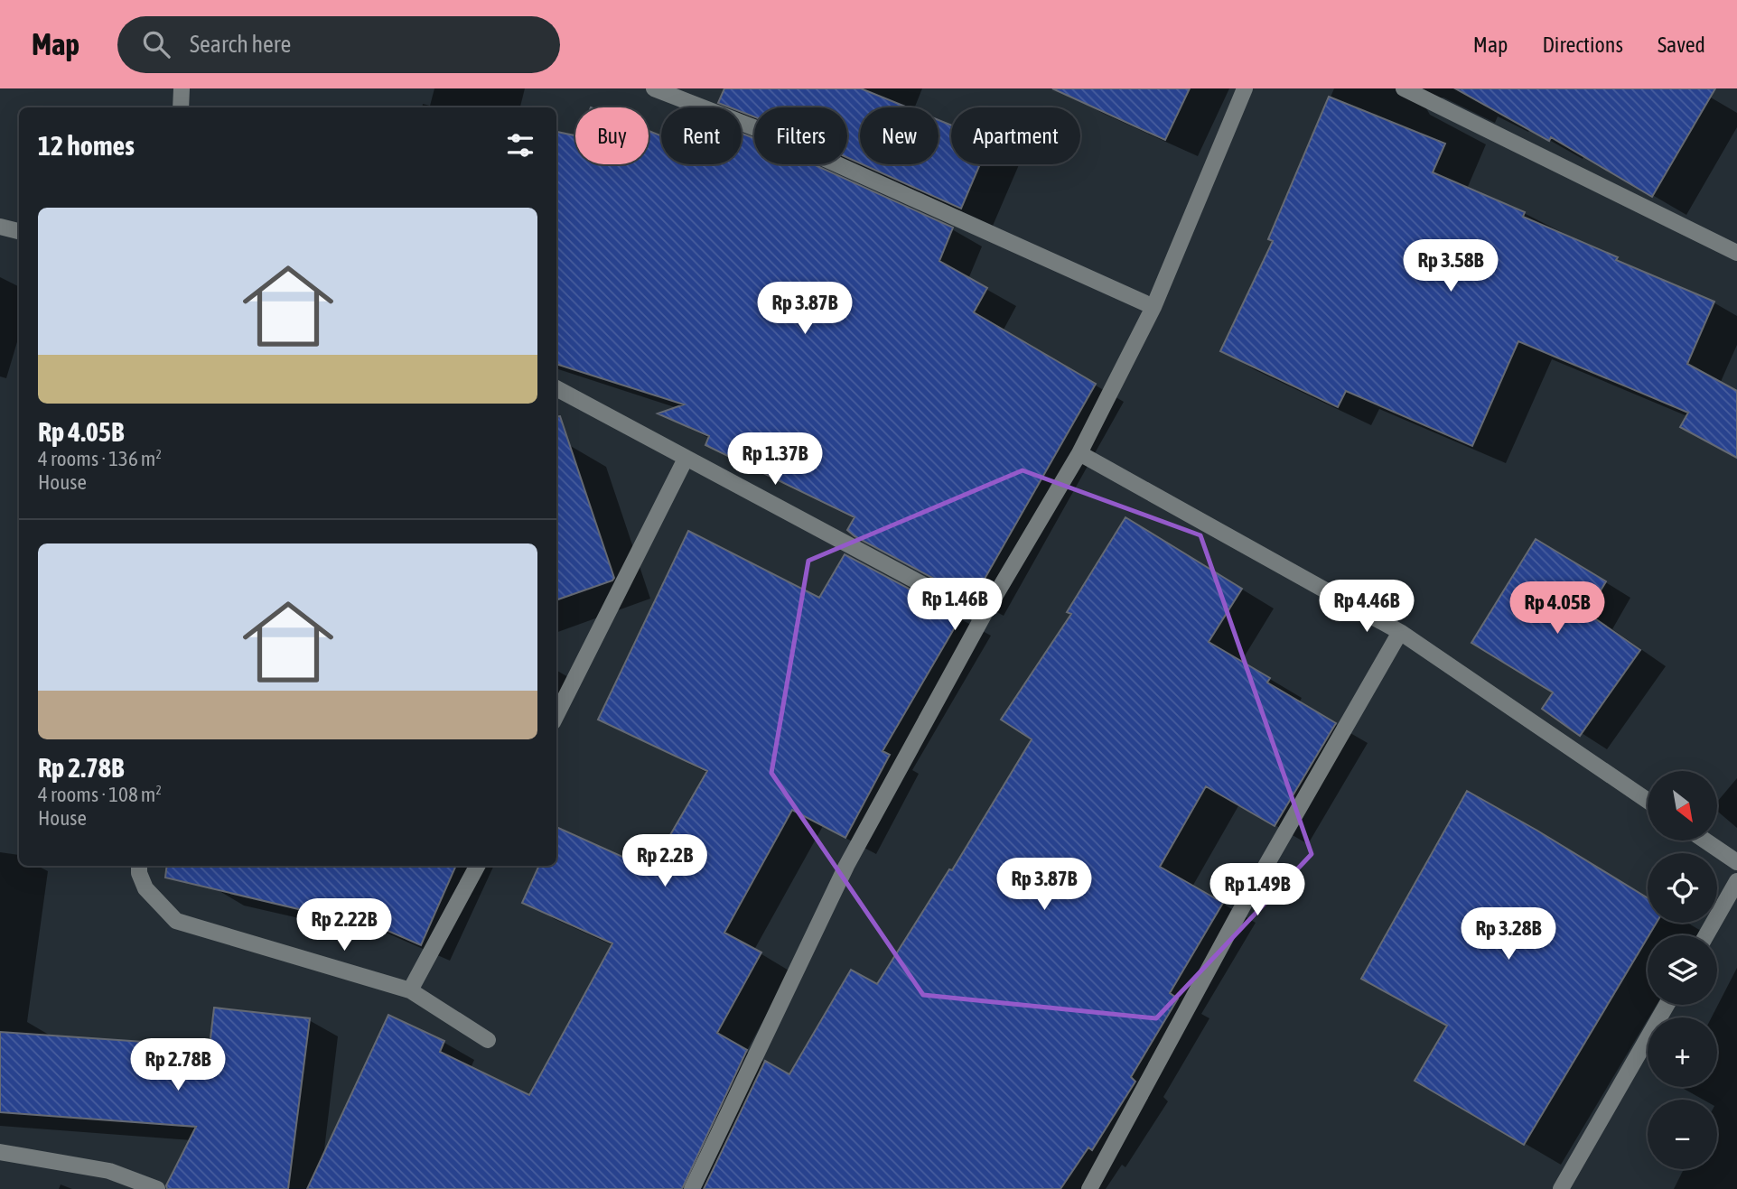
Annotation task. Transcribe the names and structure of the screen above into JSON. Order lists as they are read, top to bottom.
{
  "north": "bottom right",
  "page": {
    "header": "Map",
    "search": "Search here",
    "nav": ["Map", "Directions", "Saved"],
    "chip": [
      "Buy",
      "Rent",
      "Filters",
      "New",
      "Apartment"
    ],
    "heading": "12 homes",
    "list": [
      {
        "name": "Rp 4.05B",
        "note": "4 rooms · 136 m² · House"
      },
      {
        "name": "Rp 2.78B",
        "note": "4 rooms · 108 m² · House"
      }
    ],
    "price": [
      "Rp 3.58B",
      "Rp 3.87B",
      "Rp 1.37B",
      "Rp 1.46B",
      "Rp 4.46B",
      "Rp 4.05B",
      "Rp 2.2B",
      "Rp 3.87B",
      "Rp 1.49B",
      "Rp 2.22B",
      "Rp 3.28B",
      "Rp 2.78B"
    ],
    "map_buttons": ["+", "−"]
  }
}
